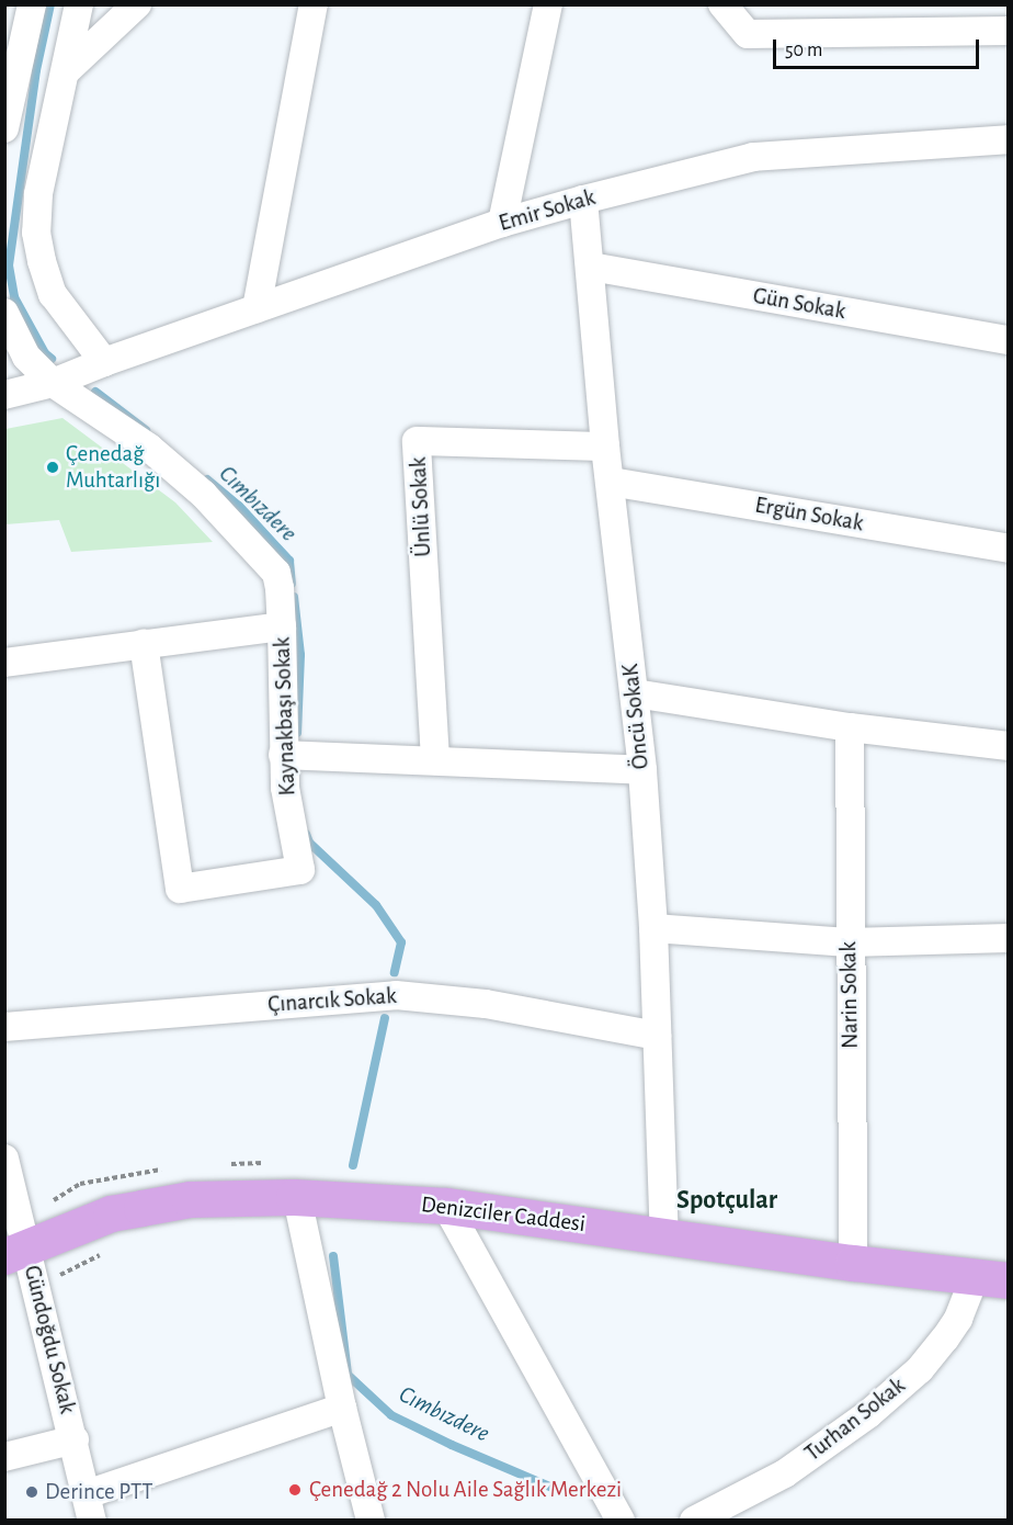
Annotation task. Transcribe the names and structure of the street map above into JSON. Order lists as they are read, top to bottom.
{
  "streets": {
    "main road": ["Denizciler Caddesi"],
    "street": [
      "Emir Sokak",
      "Gün Sokak",
      "Ünlü Sokak",
      "Ergün Sokak",
      "Kaynakbaşı Sokak",
      "Öncü SokaK",
      "Narin Sokak",
      "Çınarcık Sokak",
      "Gündoğdu Sokak",
      "Turhan Sokak"
    ]
  },
  "crossings": [
    ["Emir Sokak", "Kaynakbaşı Sokak"],
    ["Emir Sokak", "Öncü SokaK"],
    ["Gün Sokak", "Öncü SokaK"],
    ["Ünlü Sokak", "Öncü SokaK"],
    ["Ergün Sokak", "Öncü SokaK"],
    ["Öncü SokaK", "Çınarcık Sokak"],
    ["Öncü SokaK", "Denizciler Caddesi"],
    ["Narin Sokak", "Denizciler Caddesi"],
    ["Denizciler Caddesi", "Gündoğdu Sokak"],
    ["Denizciler Caddesi", "Turhan Sokak"]
  ],
  "districts": ["Spotçular"],
  "water": ["Cımbızdere"],
  "places": ["Çenedağ Muhtarlığı", "Çenedağ 2 Nolu Aile Sağlık Merkezi", "Derince PTT"],
  "scale_bar": "50 m"
}
